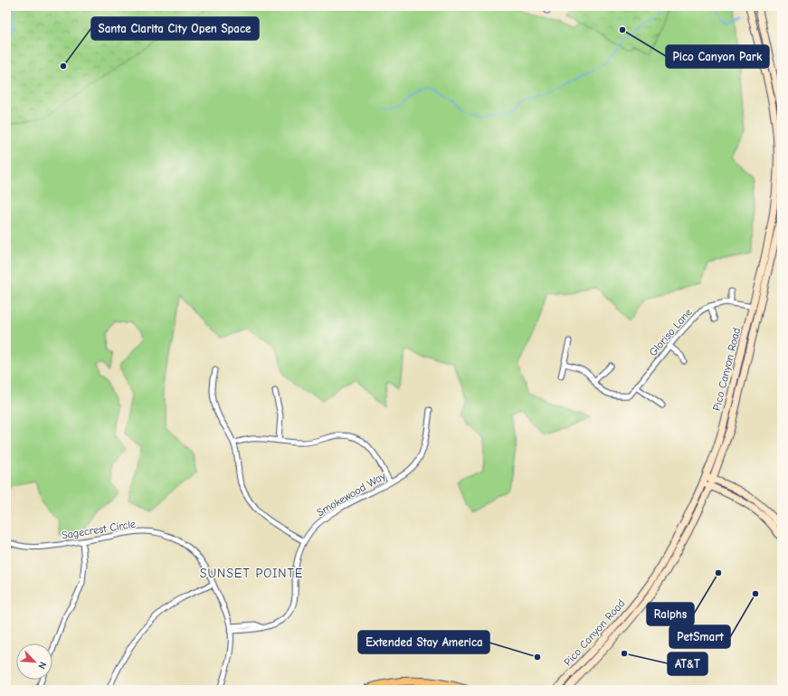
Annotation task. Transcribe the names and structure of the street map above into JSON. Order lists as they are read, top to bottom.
{
  "streets": {
    "main road": ["Pico Canyon Road"],
    "street": ["Gloriso Lane", "Smokewood Way", "Sagecrest Circle"]
  },
  "crossings": [
    ["Gloriso Lane", "Pico Canyon Road"],
    ["Smokewood Way", "Sagecrest Circle"]
  ],
  "districts": ["SUNSET POINTE"],
  "places": [
    "Pico Canyon Park",
    "Santa Clarita City Open Space",
    "Ralphs",
    "PetSmart",
    "AT&T",
    "Extended Stay America"
  ],
  "north": "bottom right"
}
